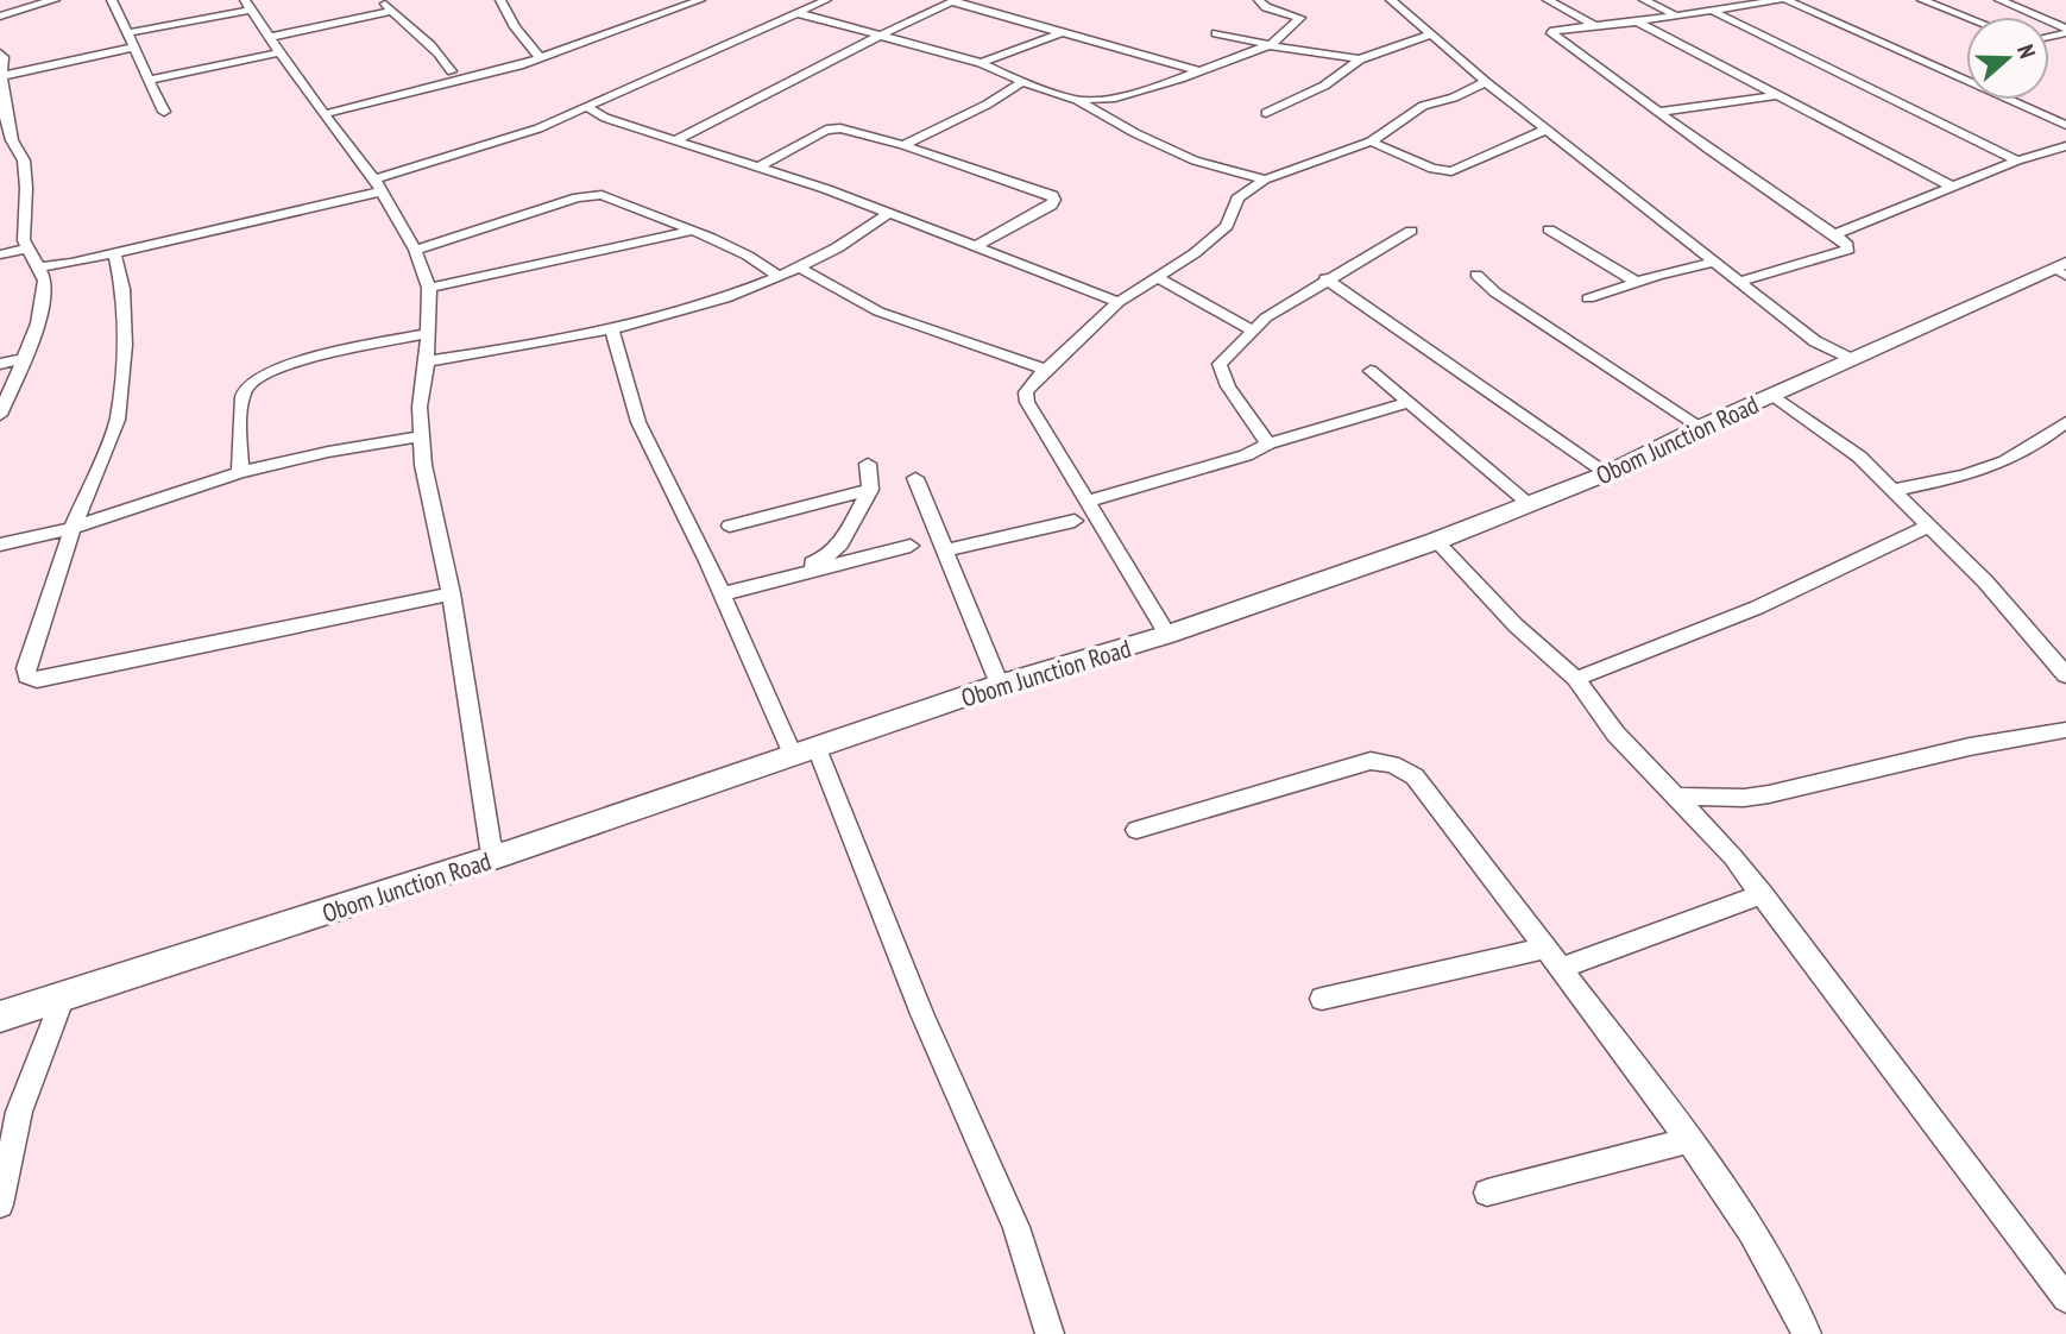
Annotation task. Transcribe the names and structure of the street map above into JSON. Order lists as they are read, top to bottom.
{
  "streets": {
    "main road": ["Obom Junction Road"]
  },
  "north": "right"
}
